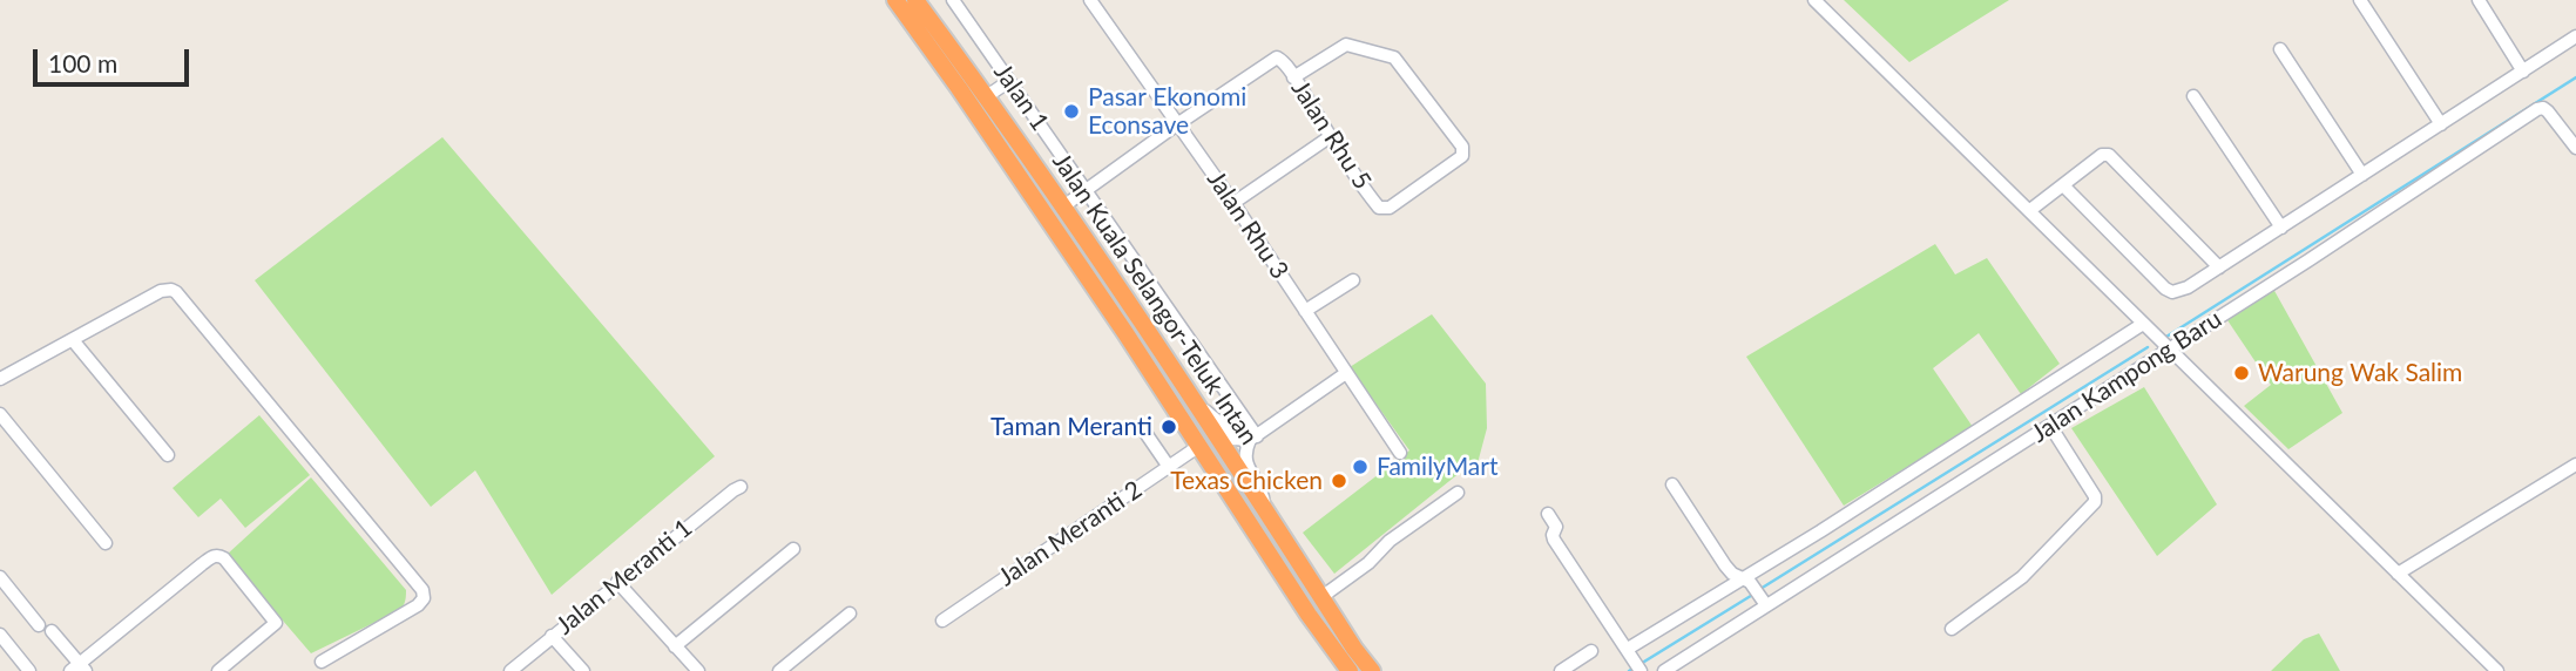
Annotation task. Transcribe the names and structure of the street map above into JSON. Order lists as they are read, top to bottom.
{
  "streets": {
    "highway": ["Jalan Kuala Selangor-Teluk Intan"],
    "street": [
      "Jalan 1",
      "Jalan Rhu 5",
      "Jalan Rhu 3",
      "Jalan Kampong Baru",
      "Jalan Meranti 2",
      "Jalan Meranti 1"
    ]
  },
  "crossings": [
    ["Jalan Rhu 5", "Jalan Rhu 3"],
    ["Jalan Kuala Selangor-Teluk Intan", "Jalan Meranti 2"]
  ],
  "places": [
    "Pasar Ekonomi Econsave",
    "Warung Wak Salim",
    "Taman Meranti",
    "FamilyMart",
    "Texas Chicken"
  ],
  "scale_bar": "100 m"
}
